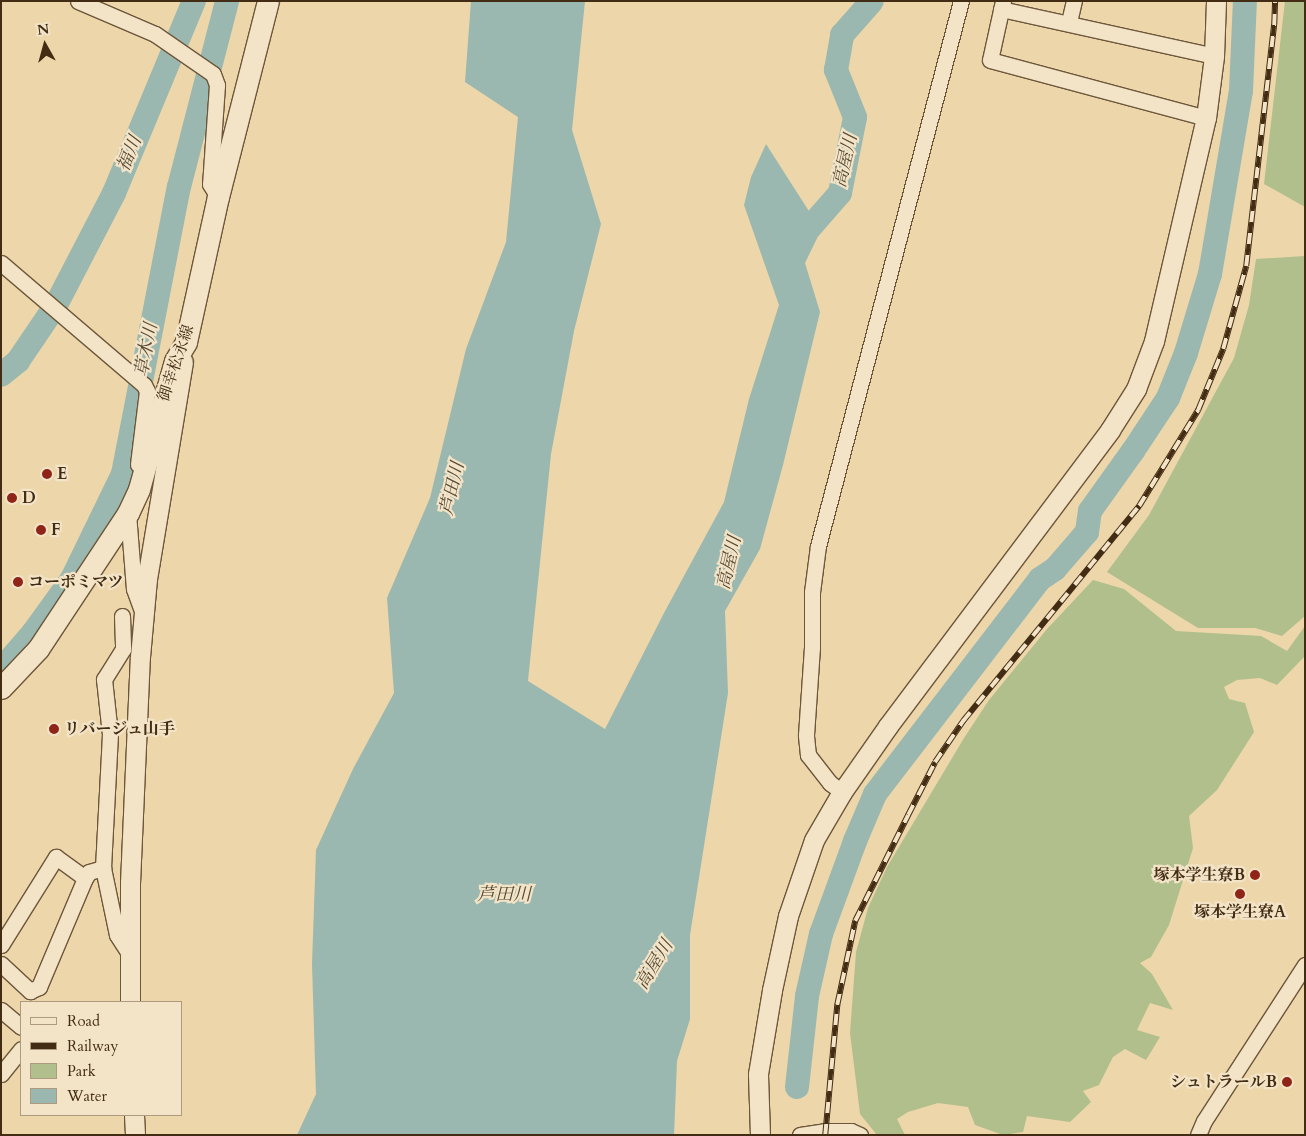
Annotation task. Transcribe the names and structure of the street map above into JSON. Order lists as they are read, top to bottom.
{
  "streets": {
    "main road": ["御幸松永線"]
  },
  "water": [
    "福川",
    "高屋川",
    "草木川",
    "芦田川"
  ],
  "places": [
    "E",
    "D",
    "F",
    "コーポミマツ",
    "リバージュ山手",
    "塚本学生寮B",
    "塚本学生寮A",
    "シュトラールB"
  ],
  "legend": [
    "Road",
    "Railway",
    "Park",
    "Water"
  ],
  "north": "top"
}
